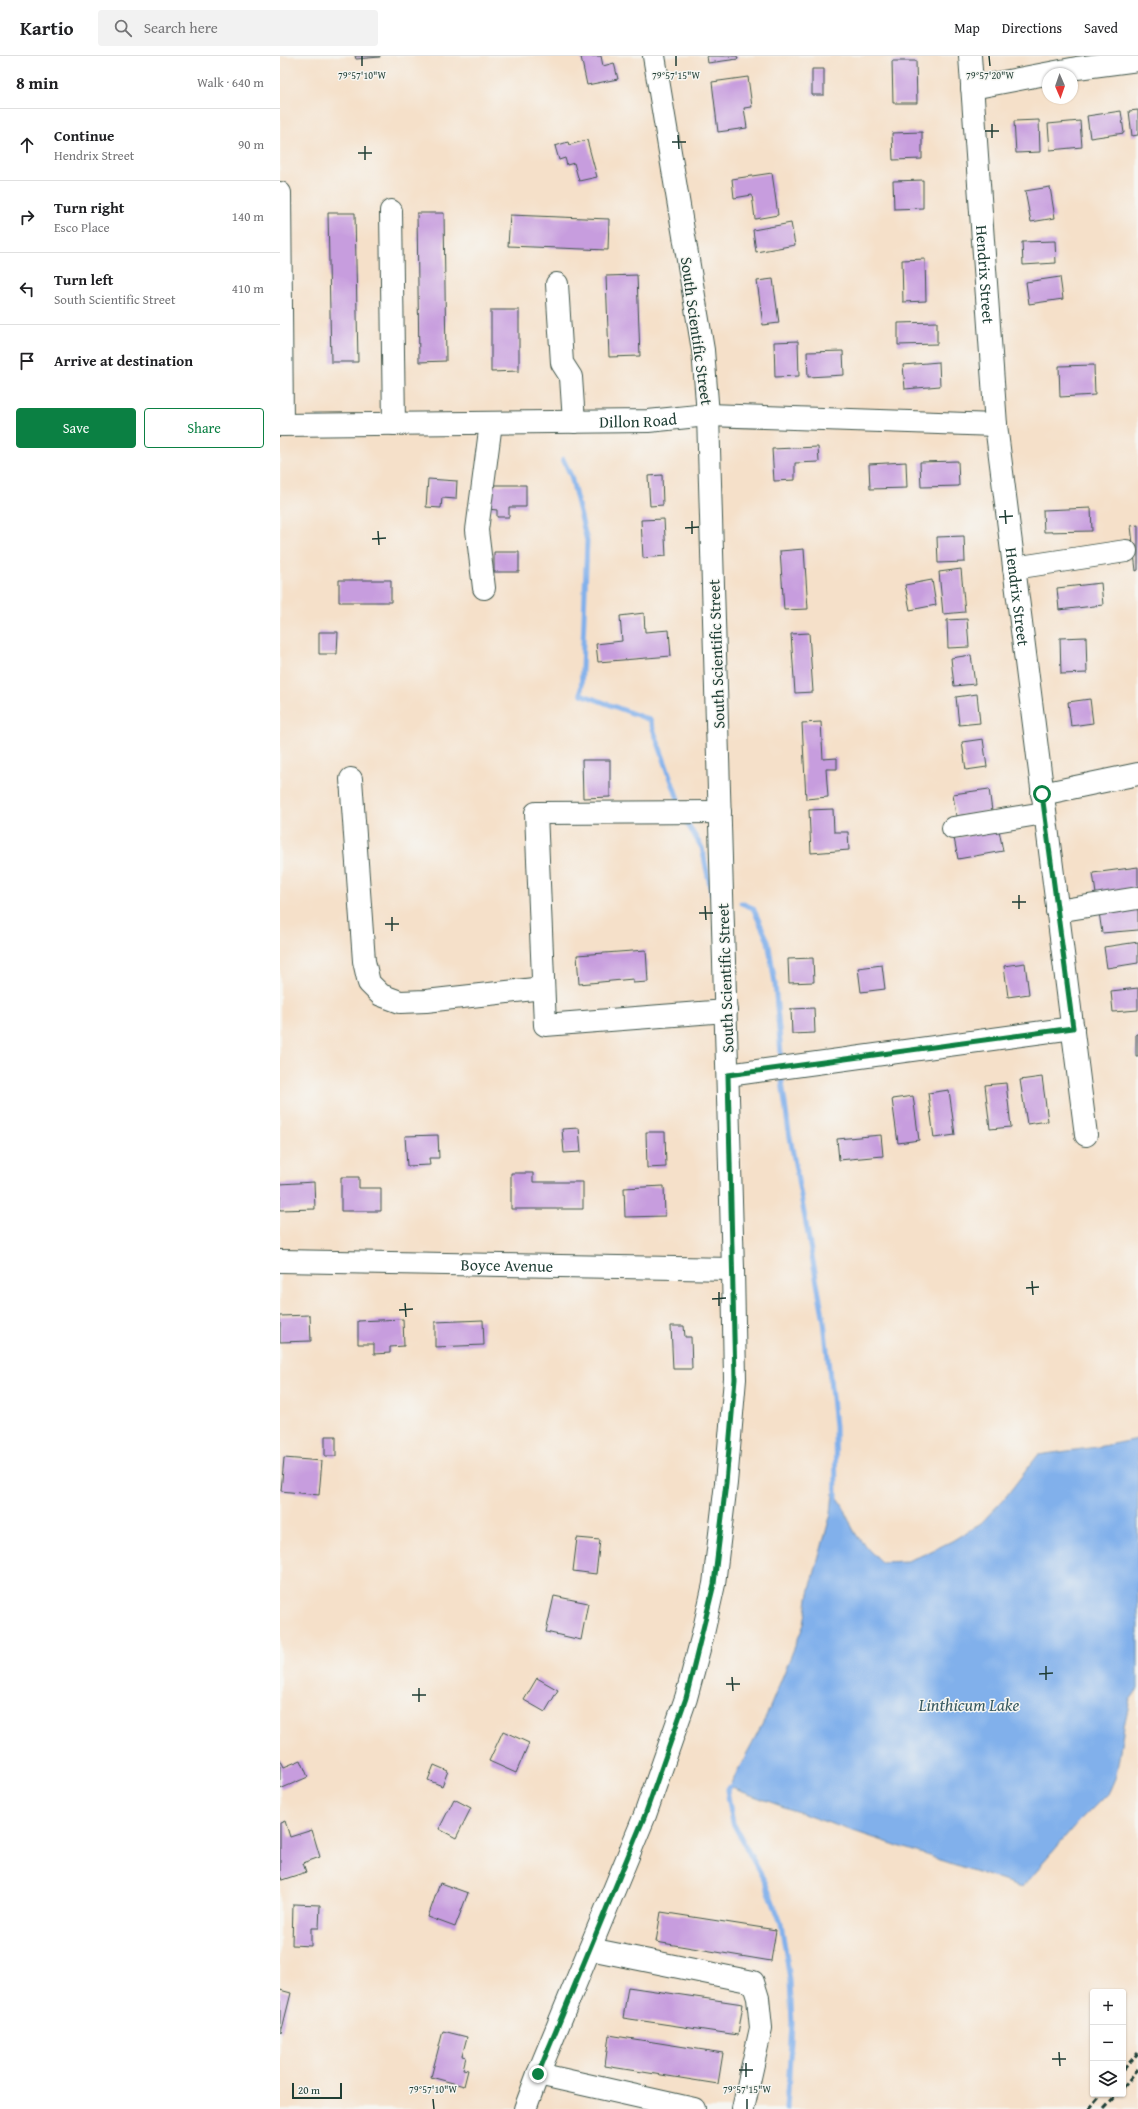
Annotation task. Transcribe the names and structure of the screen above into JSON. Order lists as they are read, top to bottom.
{
  "streets": {
    "street": [
      "Hendrix Street",
      "South Scientific Street",
      "Dillon Road",
      "Boyce Avenue"
    ]
  },
  "crossings": [
    ["Hendrix Street", "Dillon Road"],
    ["South Scientific Street", "Dillon Road"],
    ["South Scientific Street", "Boyce Avenue"]
  ],
  "water": ["Linthicum Lake"],
  "scale_bar": "20 m",
  "north": "bottom",
  "page": {
    "header": "Kartio",
    "search": "Search here",
    "nav": ["Map", "Directions", "Saved"],
    "heading": ["8 min", "Walk · 640 m"],
    "list": [
      ["Continue", "Hendrix Street", "90 m"],
      ["Turn right", "Esco Place", "140 m"],
      ["Turn left", "South Scientific Street", "410 m"],
      "Arrive at destination"
    ],
    "buttons": ["Save", "Share"],
    "map_buttons": ["+", "−"],
    "scale": "20 m"
  },
  "coordinates": ["79°57'10\"W", "79°57'15\"W", "79°57'20\"W"]
}
